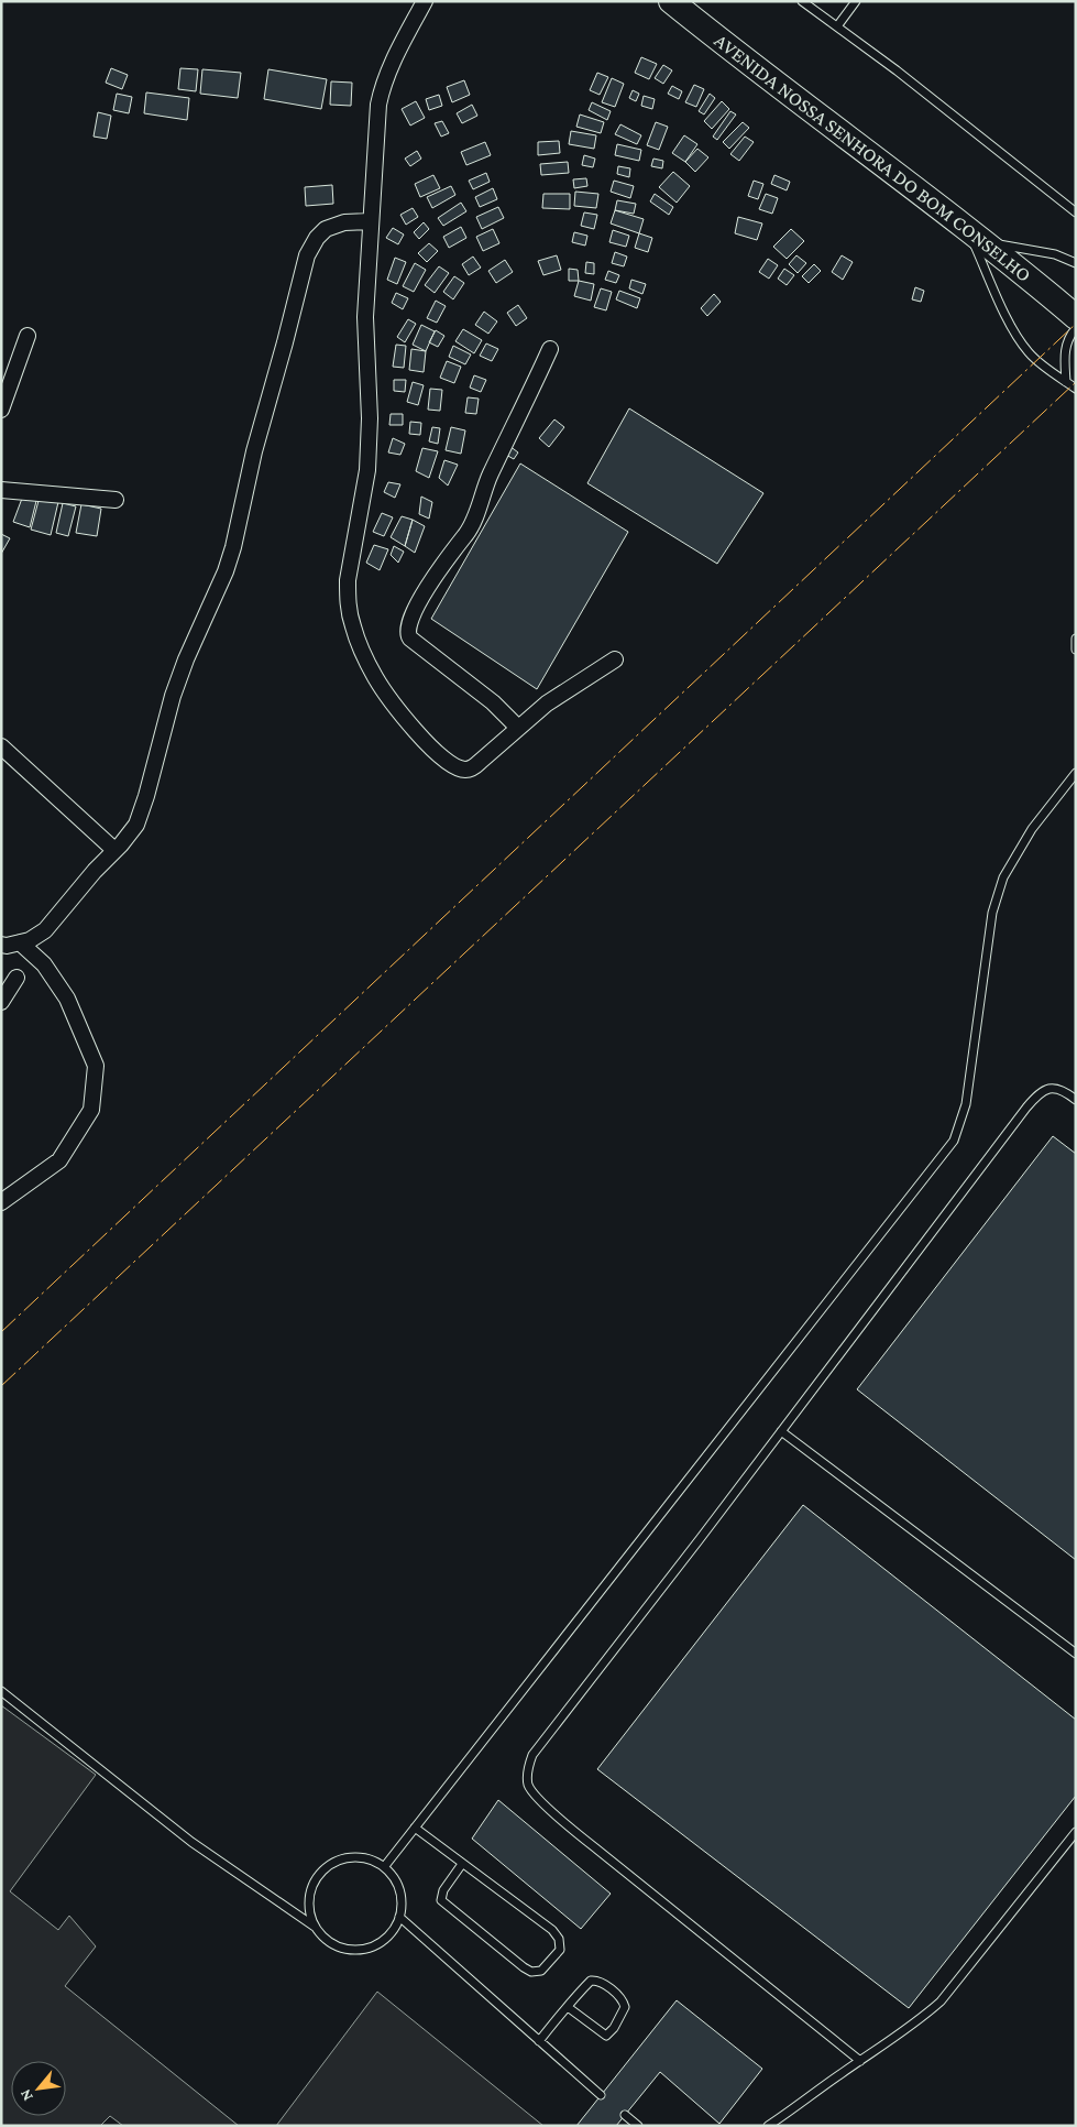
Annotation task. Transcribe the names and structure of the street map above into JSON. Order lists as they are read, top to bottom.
{
  "streets": {
    "main road": ["AVENIDA NOSSA SENHORA DO BOM CONSELHO"]
  },
  "north": "bottom left"
}
